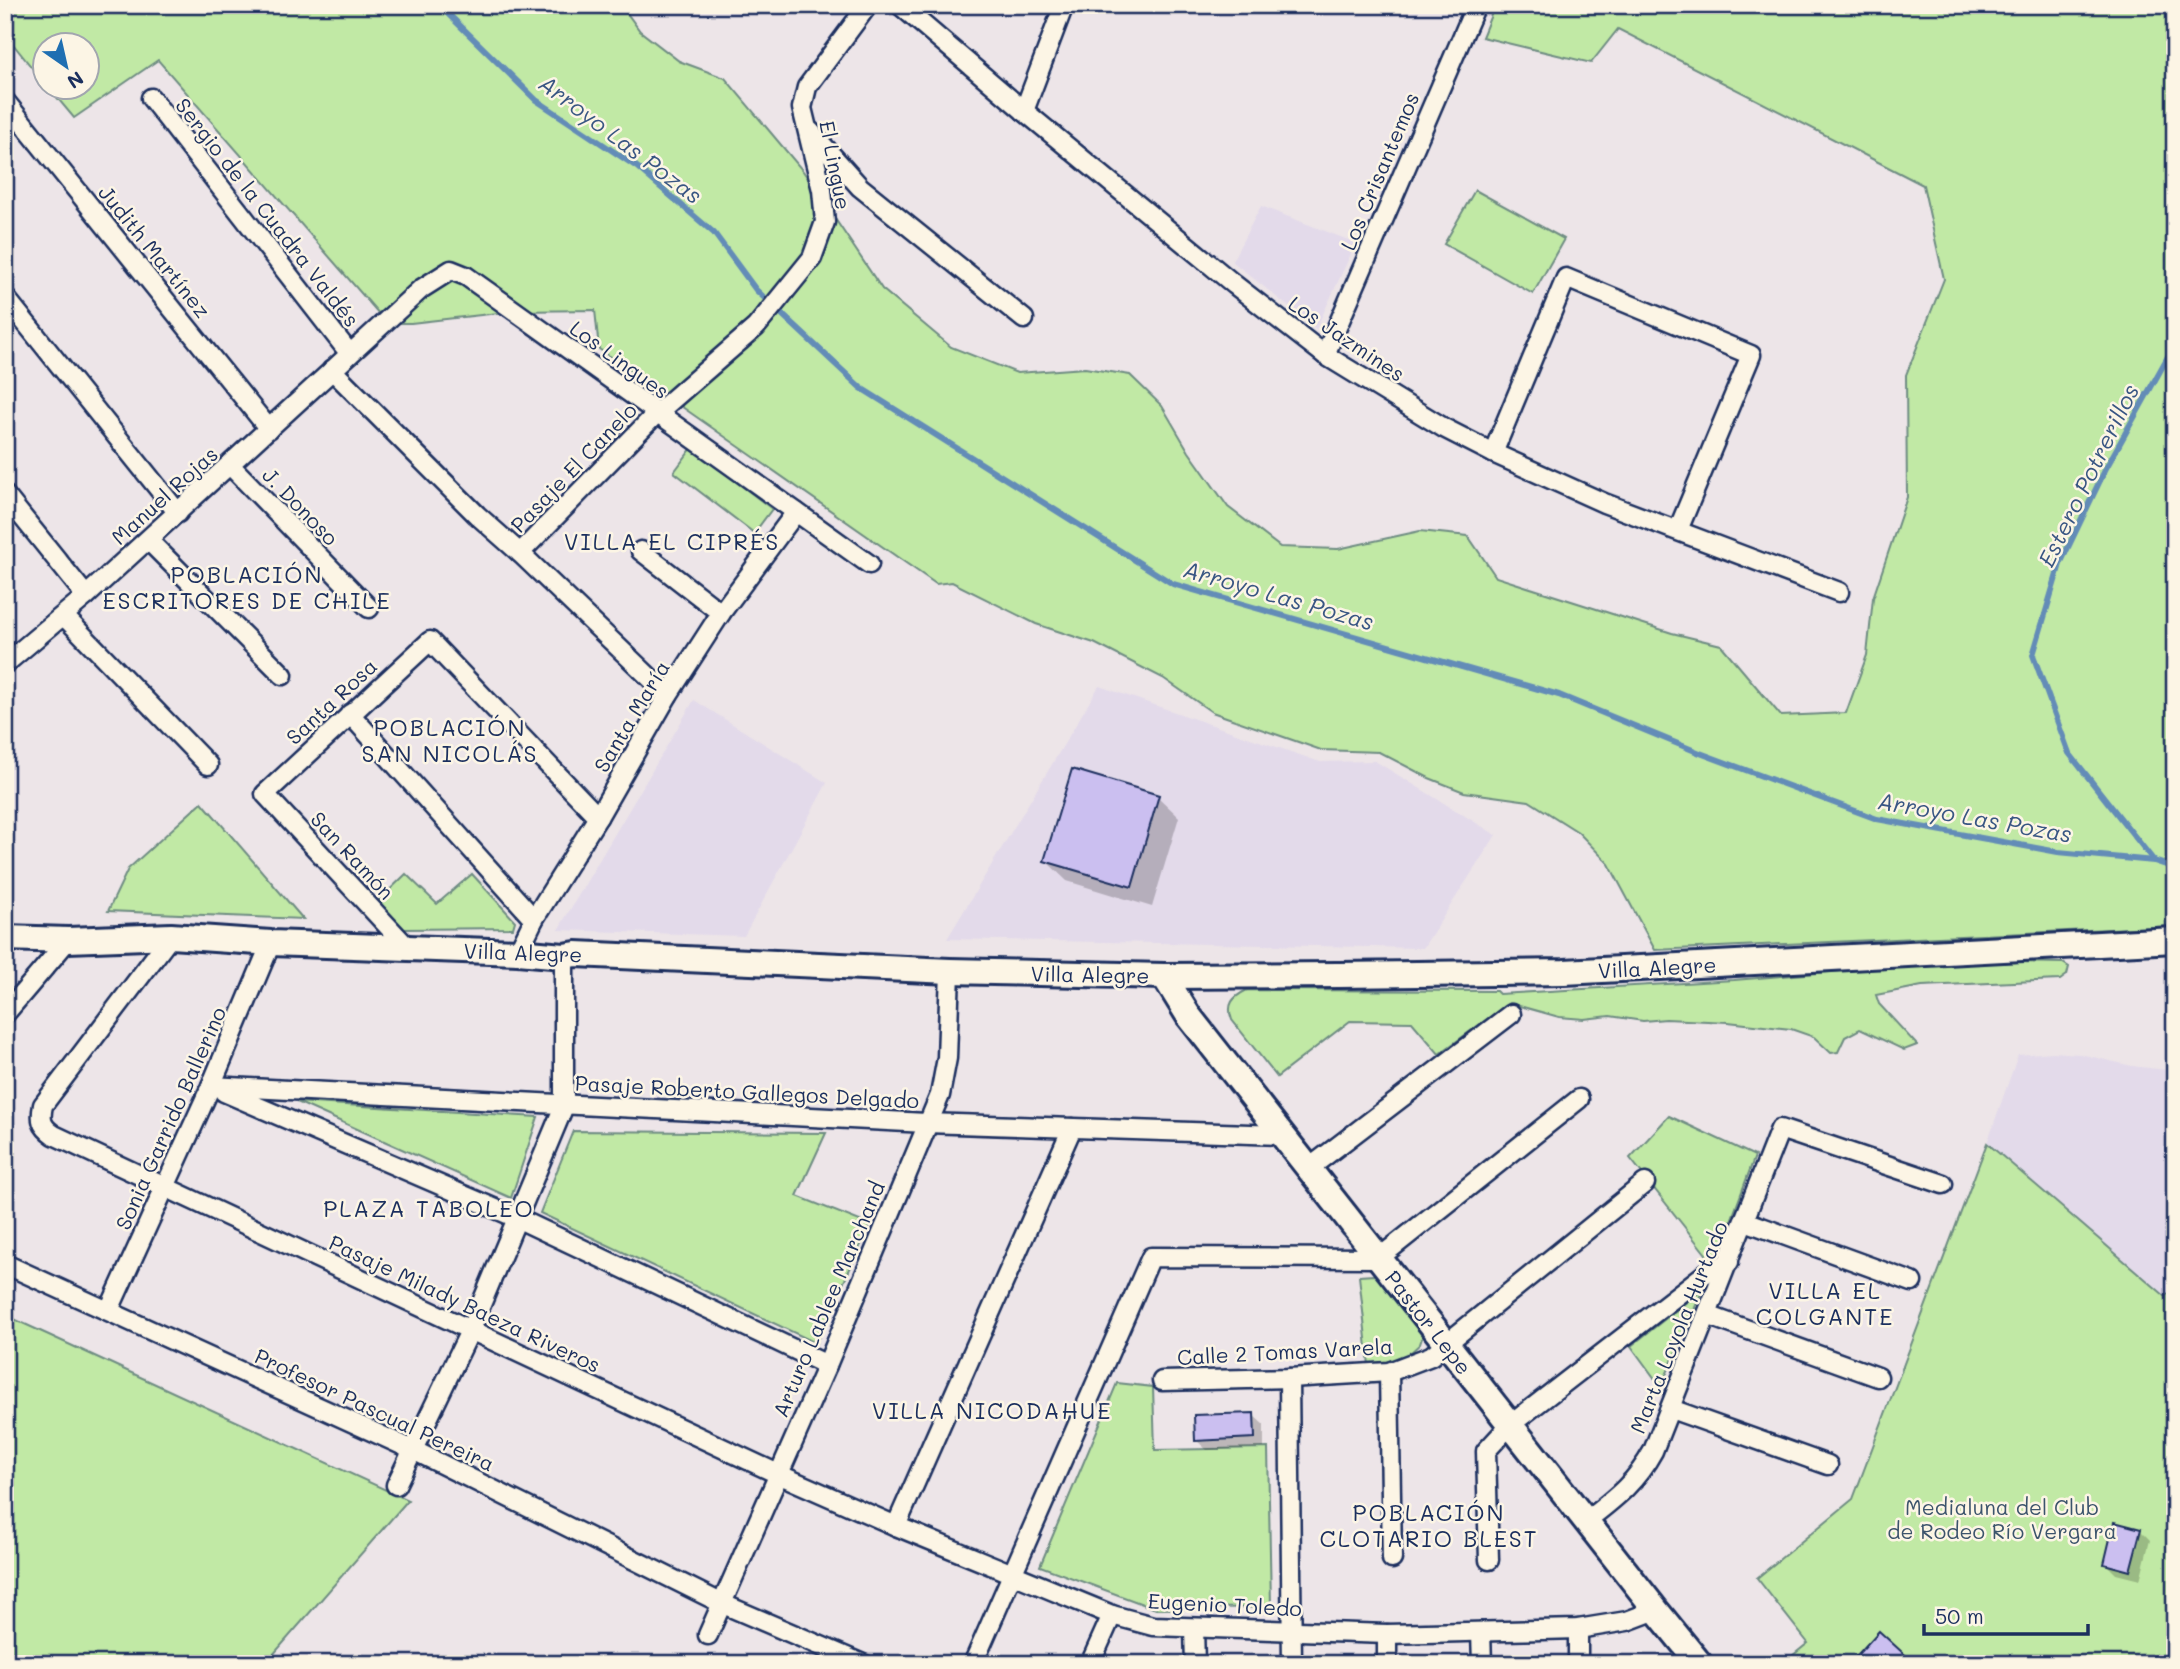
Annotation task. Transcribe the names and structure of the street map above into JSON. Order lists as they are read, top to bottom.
{
  "streets": {
    "main road": ["Villa Alegre", "Pastor Lepe"],
    "street": [
      "El Lingue",
      "Los Crisantemos",
      "Sergio de la Cuadra Valdés",
      "Judith Martínez",
      "Los Jazmines",
      "Los Lingues",
      "Pasaje El Canelo",
      "Manuel Rojas",
      "J. Donoso",
      "Santa Rosa",
      "Santa María",
      "San Ramón",
      "Pasaje Roberto Gallegos Delgado",
      "Sonia Garrido Ballerino",
      "Arturo Lablee Marchand",
      "Pasaje Milady Baeza Riveros",
      "Marta Loyola Hurtado",
      "Calle 2 Tomas Varela",
      "Profesor Pascual Pereira",
      "Eugenio Toledo"
    ]
  },
  "crossings": [
    ["El Lingue", "Los Lingues"],
    ["El Lingue", "Pasaje El Canelo"],
    ["Los Crisantemos", "Los Jazmines"],
    ["Sergio de la Cuadra Valdés", "Los Lingues"],
    ["Sergio de la Cuadra Valdés", "Manuel Rojas"],
    ["Judith Martínez", "Manuel Rojas"],
    ["Los Lingues", "Pasaje El Canelo"],
    ["Los Lingues", "Manuel Rojas"],
    ["Los Lingues", "Santa María"],
    ["Manuel Rojas", "J. Donoso"],
    ["Santa Rosa", "Santa María"],
    ["Santa Rosa", "San Ramón"],
    ["Santa María", "Villa Alegre"],
    ["San Ramón", "Villa Alegre"],
    ["Villa Alegre", "Sonia Garrido Ballerino"],
    ["Villa Alegre", "Arturo Lablee Marchand"],
    ["Villa Alegre", "Pasaje Milady Baeza Riveros"],
    ["Villa Alegre", "Pastor Lepe"],
    ["Pasaje Roberto Gallegos Delgado", "Sonia Garrido Ballerino"],
    ["Pasaje Roberto Gallegos Delgado", "Arturo Lablee Marchand"],
    ["Pasaje Roberto Gallegos Delgado", "Pastor Lepe"],
    ["Sonia Garrido Ballerino", "Pasaje Milady Baeza Riveros"],
    ["Sonia Garrido Ballerino", "Profesor Pascual Pereira"],
    ["Arturo Lablee Marchand", "Pasaje Milady Baeza Riveros"],
    ["Arturo Lablee Marchand", "Profesor Pascual Pereira"],
    ["Arturo Lablee Marchand", "Eugenio Toledo"],
    ["Pasaje Milady Baeza Riveros", "Eugenio Toledo"],
    ["Pastor Lepe", "Marta Loyola Hurtado"],
    ["Pastor Lepe", "Calle 2 Tomas Varela"],
    ["Pastor Lepe", "Eugenio Toledo"]
  ],
  "districts": [
    "VILLA EL CIPRÉS",
    "POBLACIÓN ESCRITORES DE CHILE",
    "POBLACIÓN SAN NICOLÁS",
    "PLAZA TABOLEO",
    "VILLA EL COLGANTE",
    "VILLA NICODAHUE",
    "POBLACIÓN CLOTARIO BLEST"
  ],
  "water": ["Arroyo Las Pozas", "Estero Potrerillos"],
  "parks": ["Medialuna del Club de Rodeo Río Vergara"],
  "scale_bar": "50 m",
  "north": "bottom right"
}
